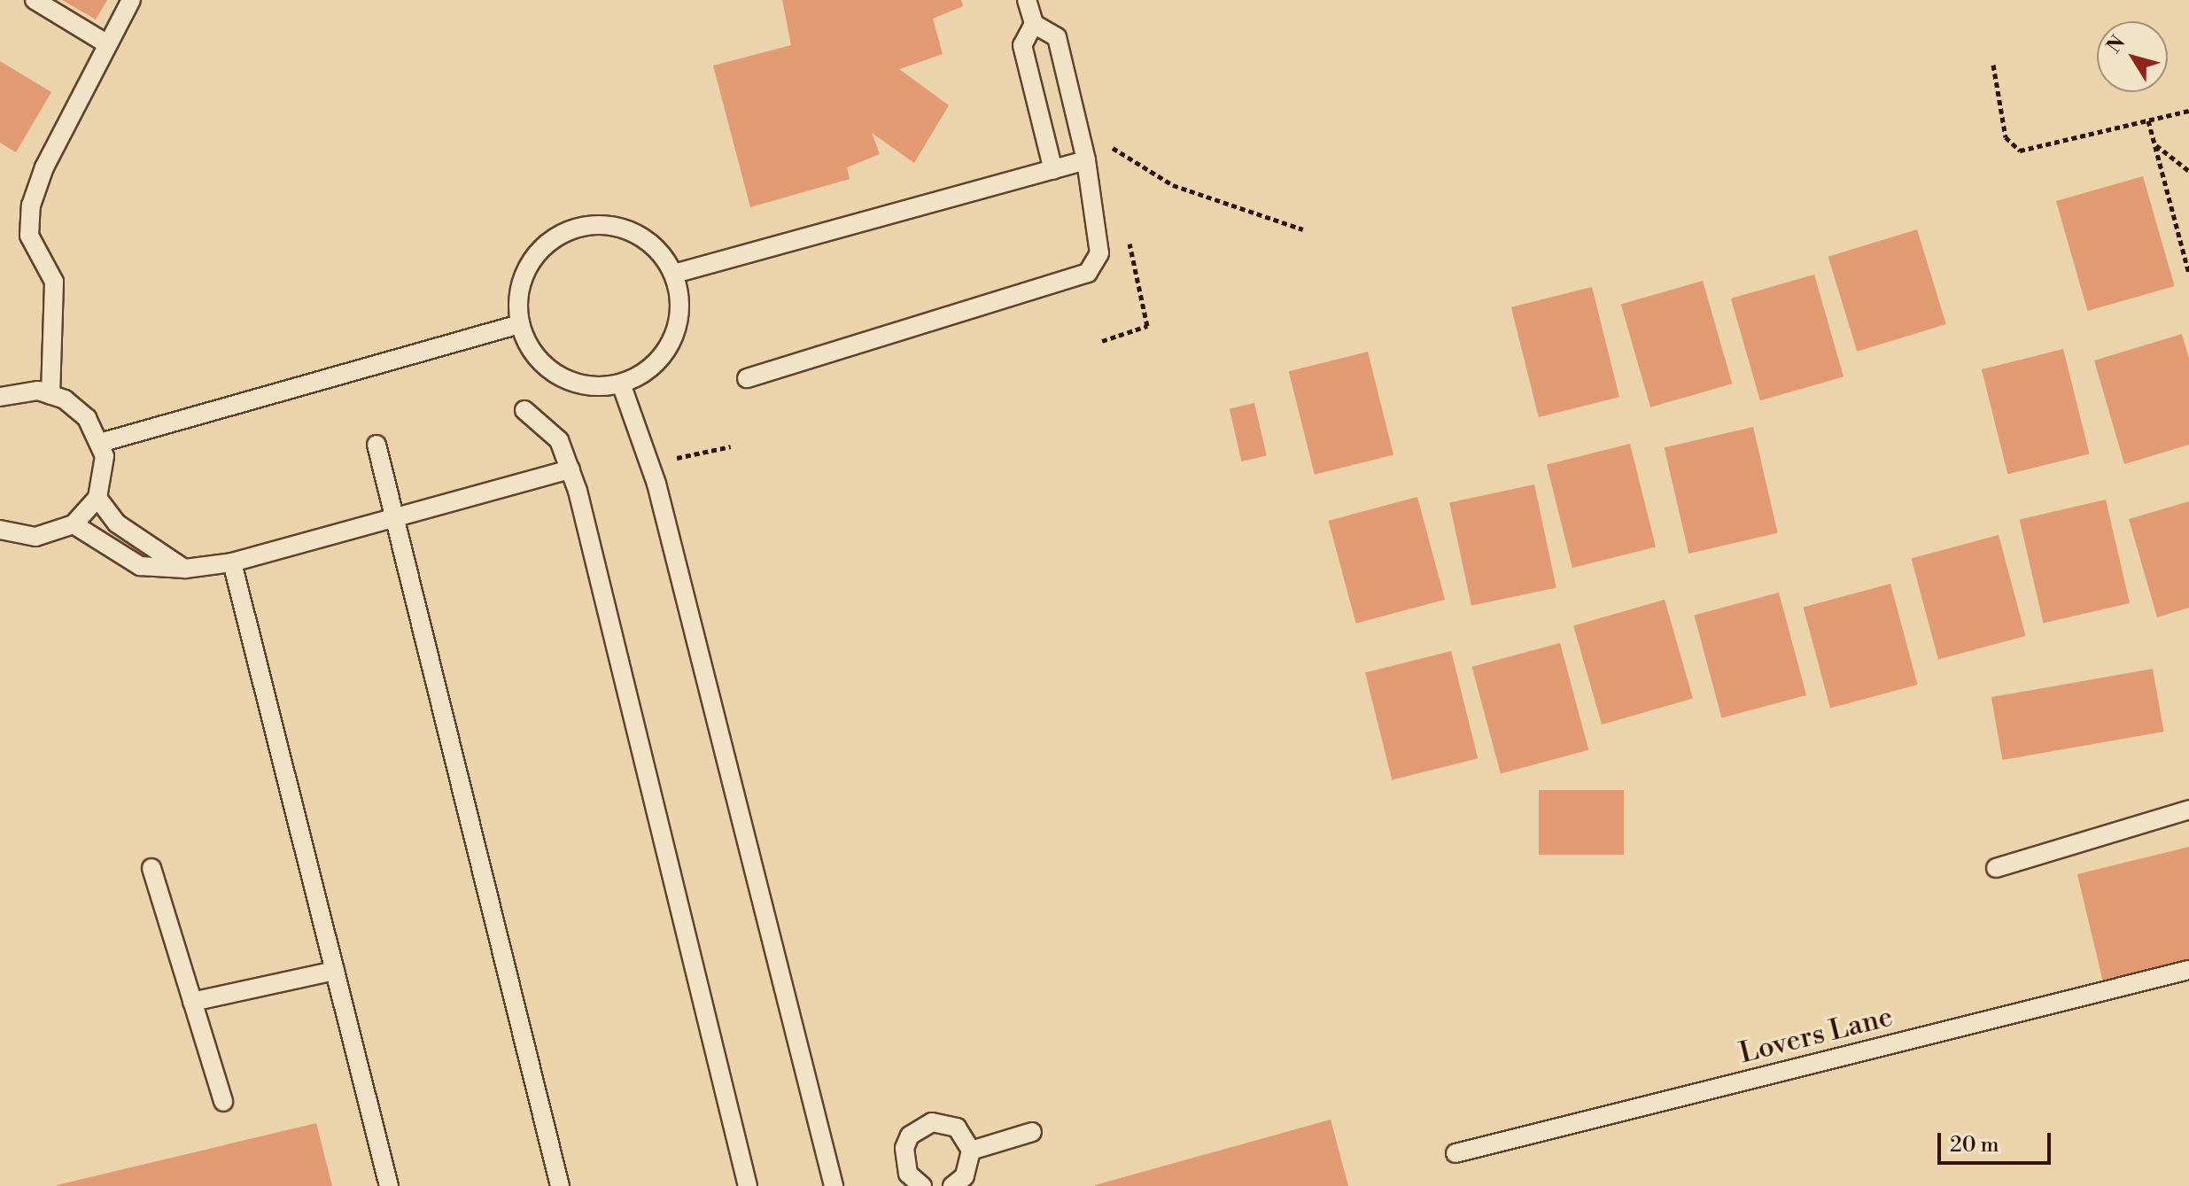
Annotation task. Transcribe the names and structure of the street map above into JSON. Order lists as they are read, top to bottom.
{
  "streets": {
    "lane": ["Lovers Lane"]
  },
  "scale_bar": "20 m",
  "north": "top left"
}
